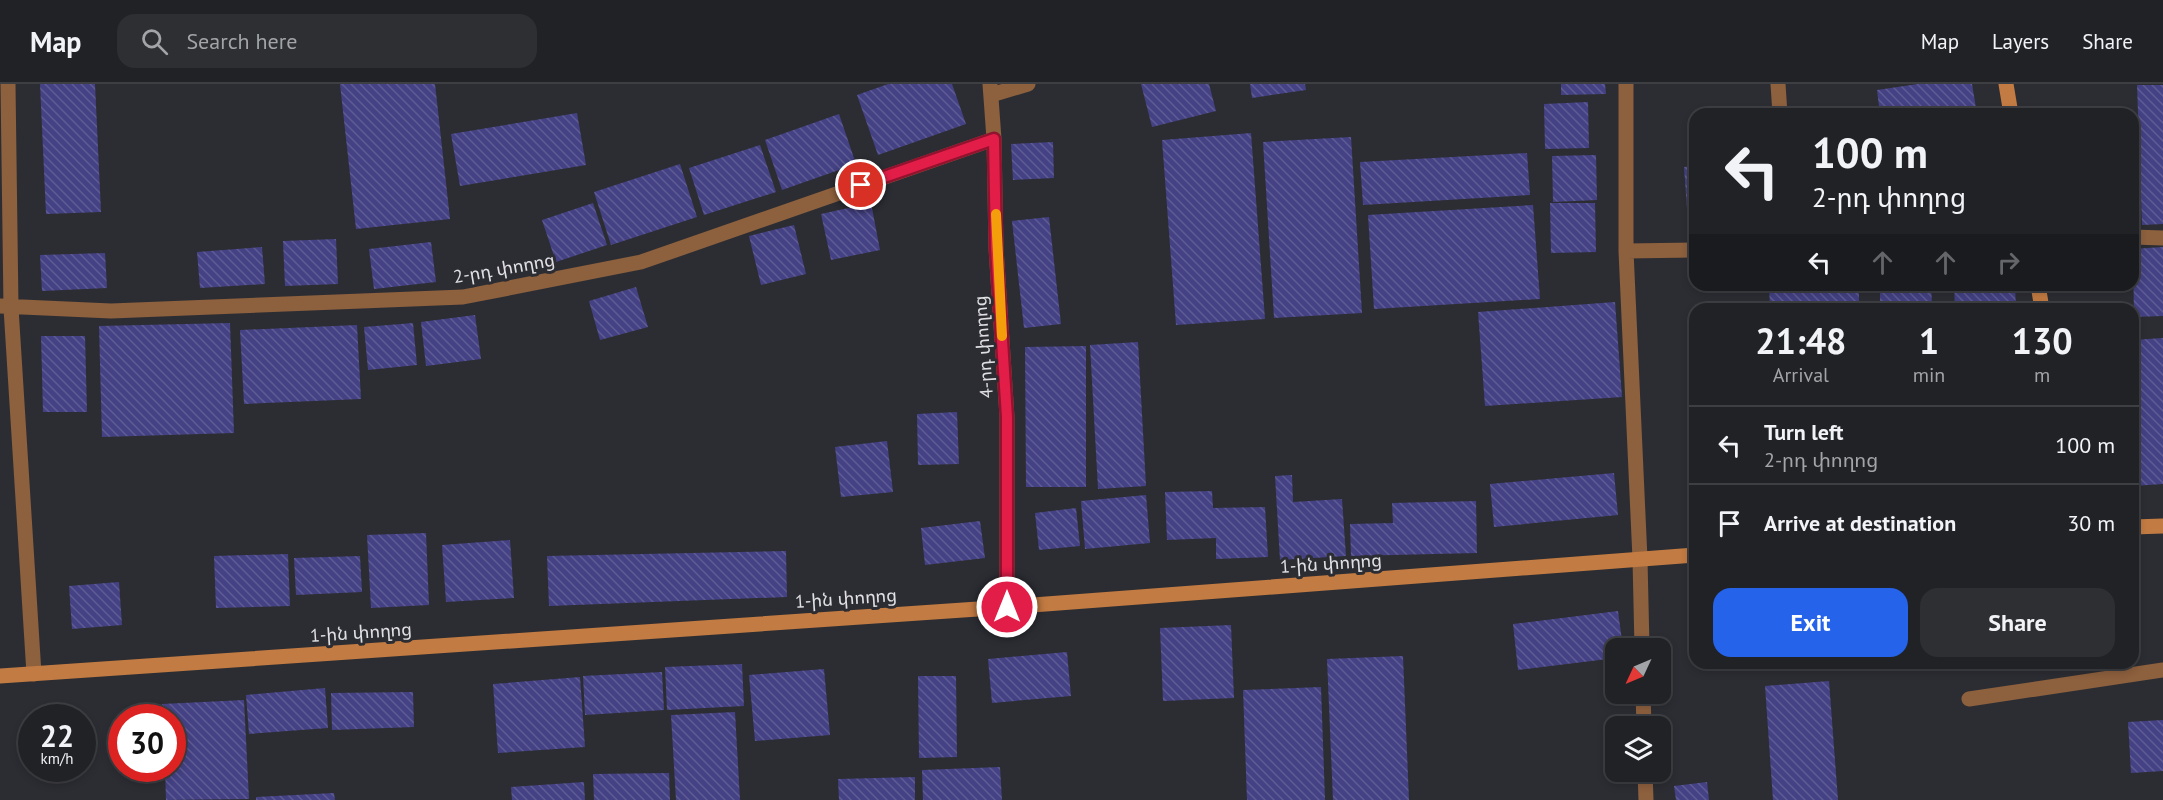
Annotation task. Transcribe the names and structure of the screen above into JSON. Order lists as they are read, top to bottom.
{
  "streets": {
    "main road": ["1-ին փողոց"],
    "street": ["2-րդ փողոց", "4-րդ փողոց"]
  },
  "crossings": [
    ["2-րդ փողոց", "4-րդ փողոց"],
    ["4-րդ փողոց", "1-ին փողոց"]
  ],
  "north": "bottom left",
  "page": {
    "header": "Map",
    "search": "Search here",
    "nav": ["Map", "Layers", "Share"],
    "turn": ["100 m", "2-րդ փողոց"],
    "eta": [
      "21:48",
      "Arrival",
      "1",
      "min",
      "130",
      "m"
    ],
    "list": [
      {
        "name": "Turn left",
        "note": "2-րդ փողոց",
        "value": "100 m"
      },
      {
        "name": "Arrive at destination",
        "value": "30 m"
      }
    ],
    "buttons": ["Exit", "Share"],
    "speed": "22 km/h",
    "limit": "30"
  }
}
